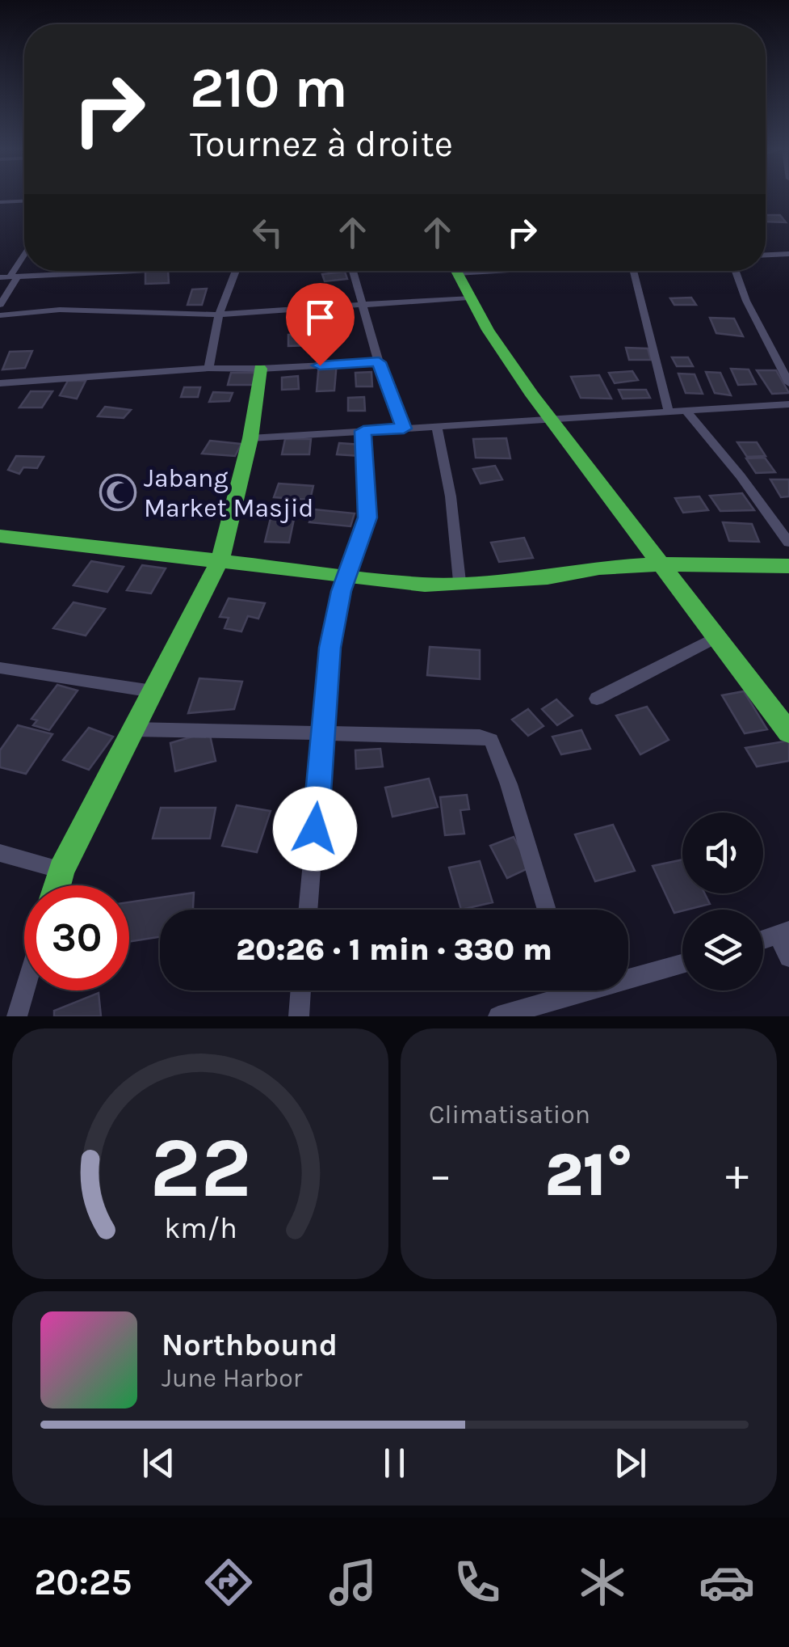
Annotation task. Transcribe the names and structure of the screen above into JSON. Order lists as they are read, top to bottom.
{
  "places": {
    "mosque": ["Jabang Market Masjid"]
  },
  "page": {
    "turn": ["210 m", "Tournez à droite"],
    "limit": "30",
    "trip": "20:26 · 1 min · 330 m",
    "tile": "Climatisation",
    "heat": ["−", "21°", "+"],
    "song": ["Northbound", "June Harbor"],
    "tabs": "20:25",
    "gauge": ["22", "km/h"]
  }
}
